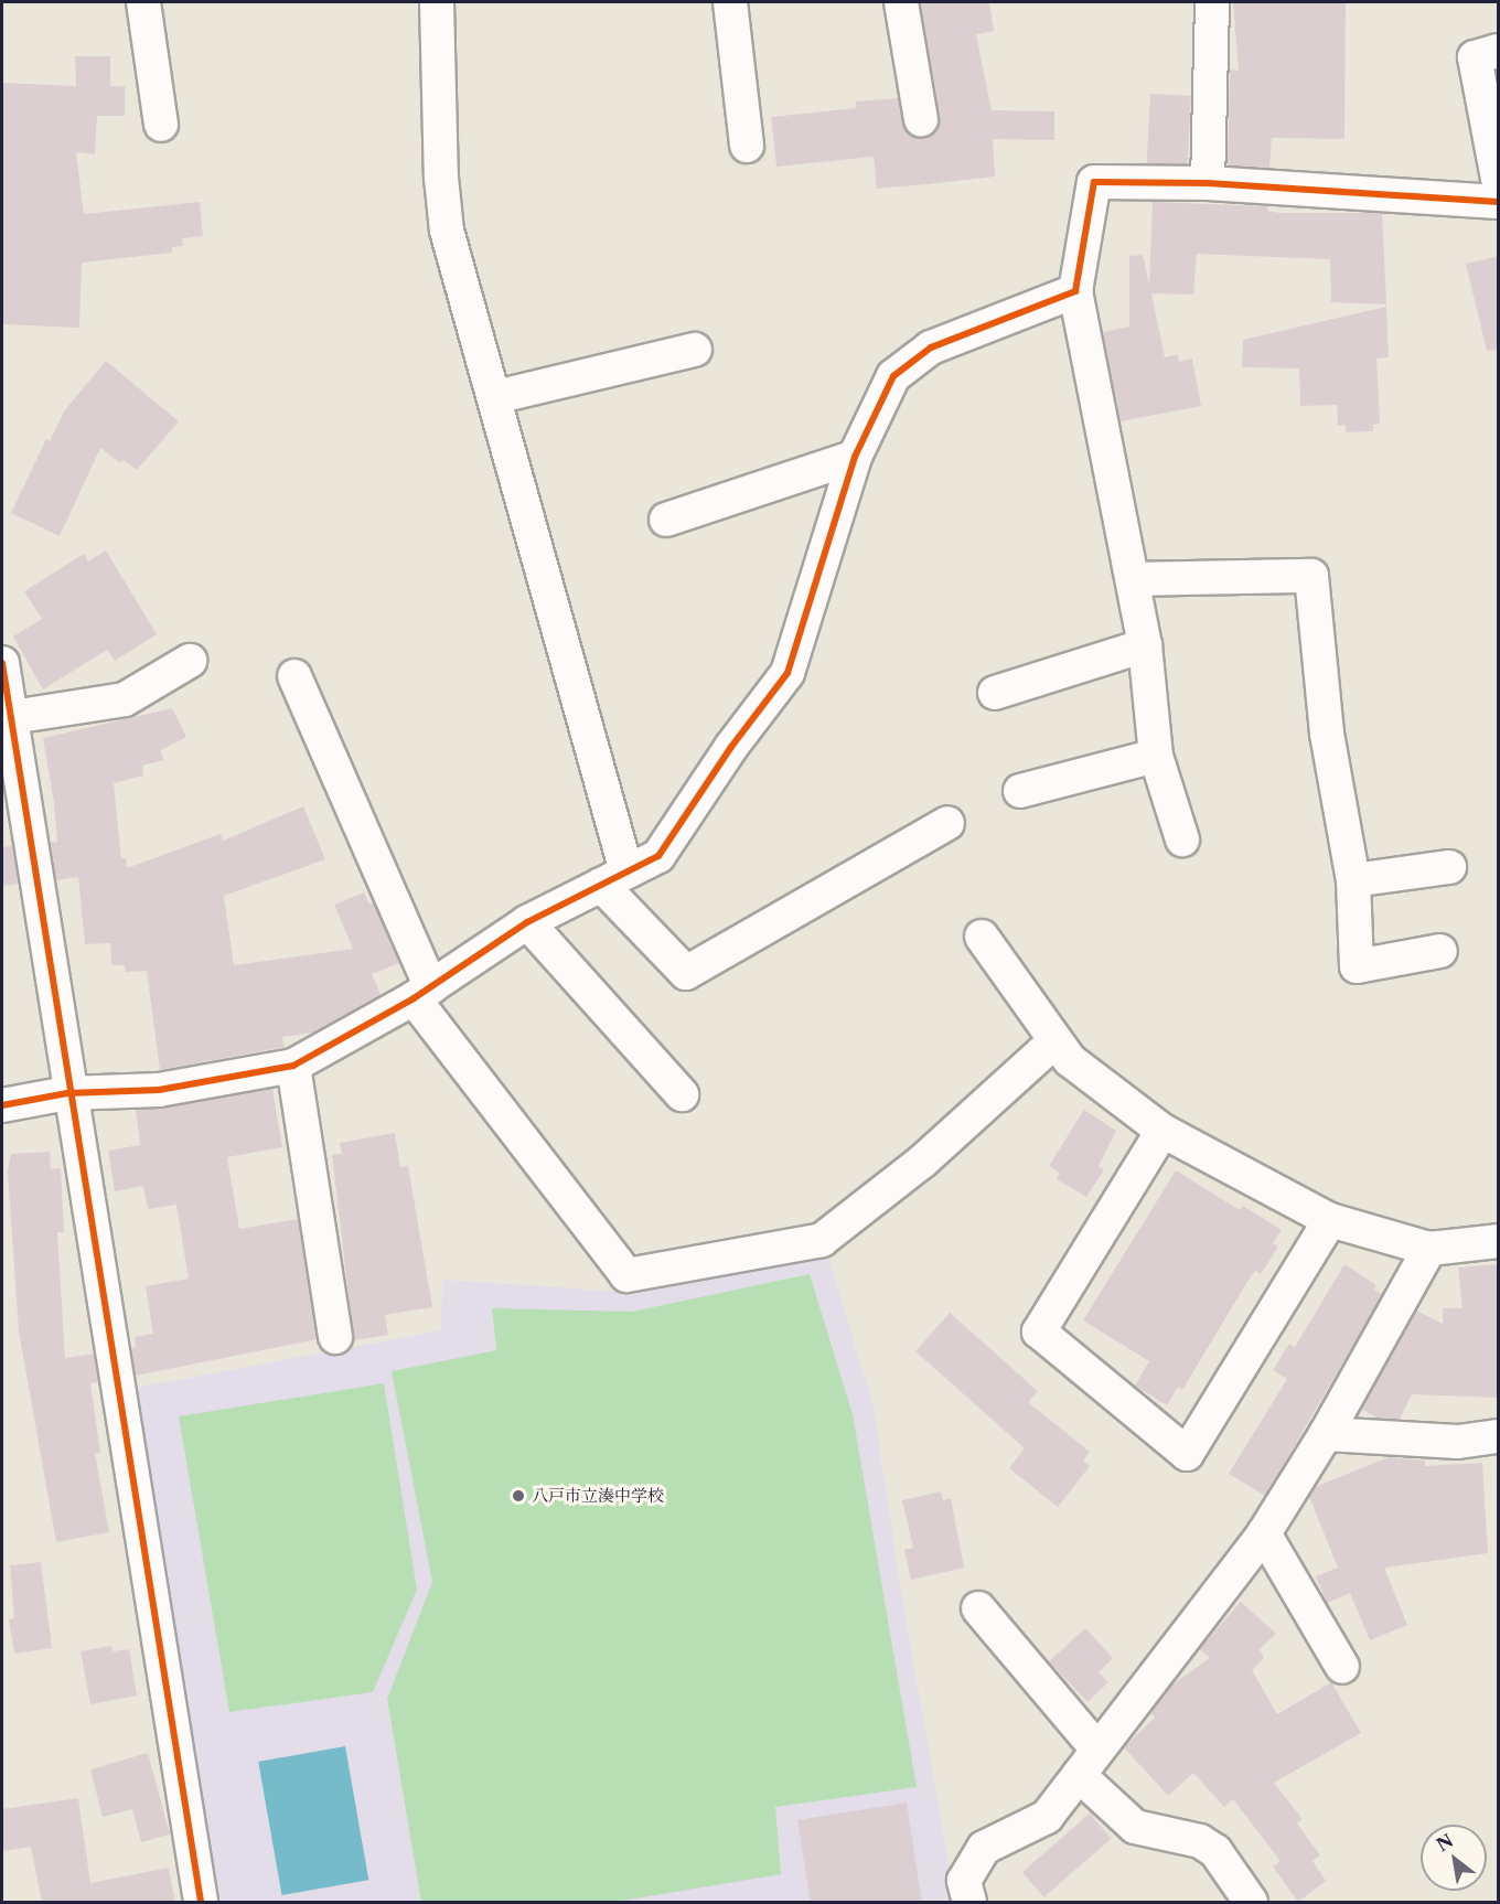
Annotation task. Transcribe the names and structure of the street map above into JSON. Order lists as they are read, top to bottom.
{
  "places": ["八戸市立湊中学校"],
  "north": "top left"
}
